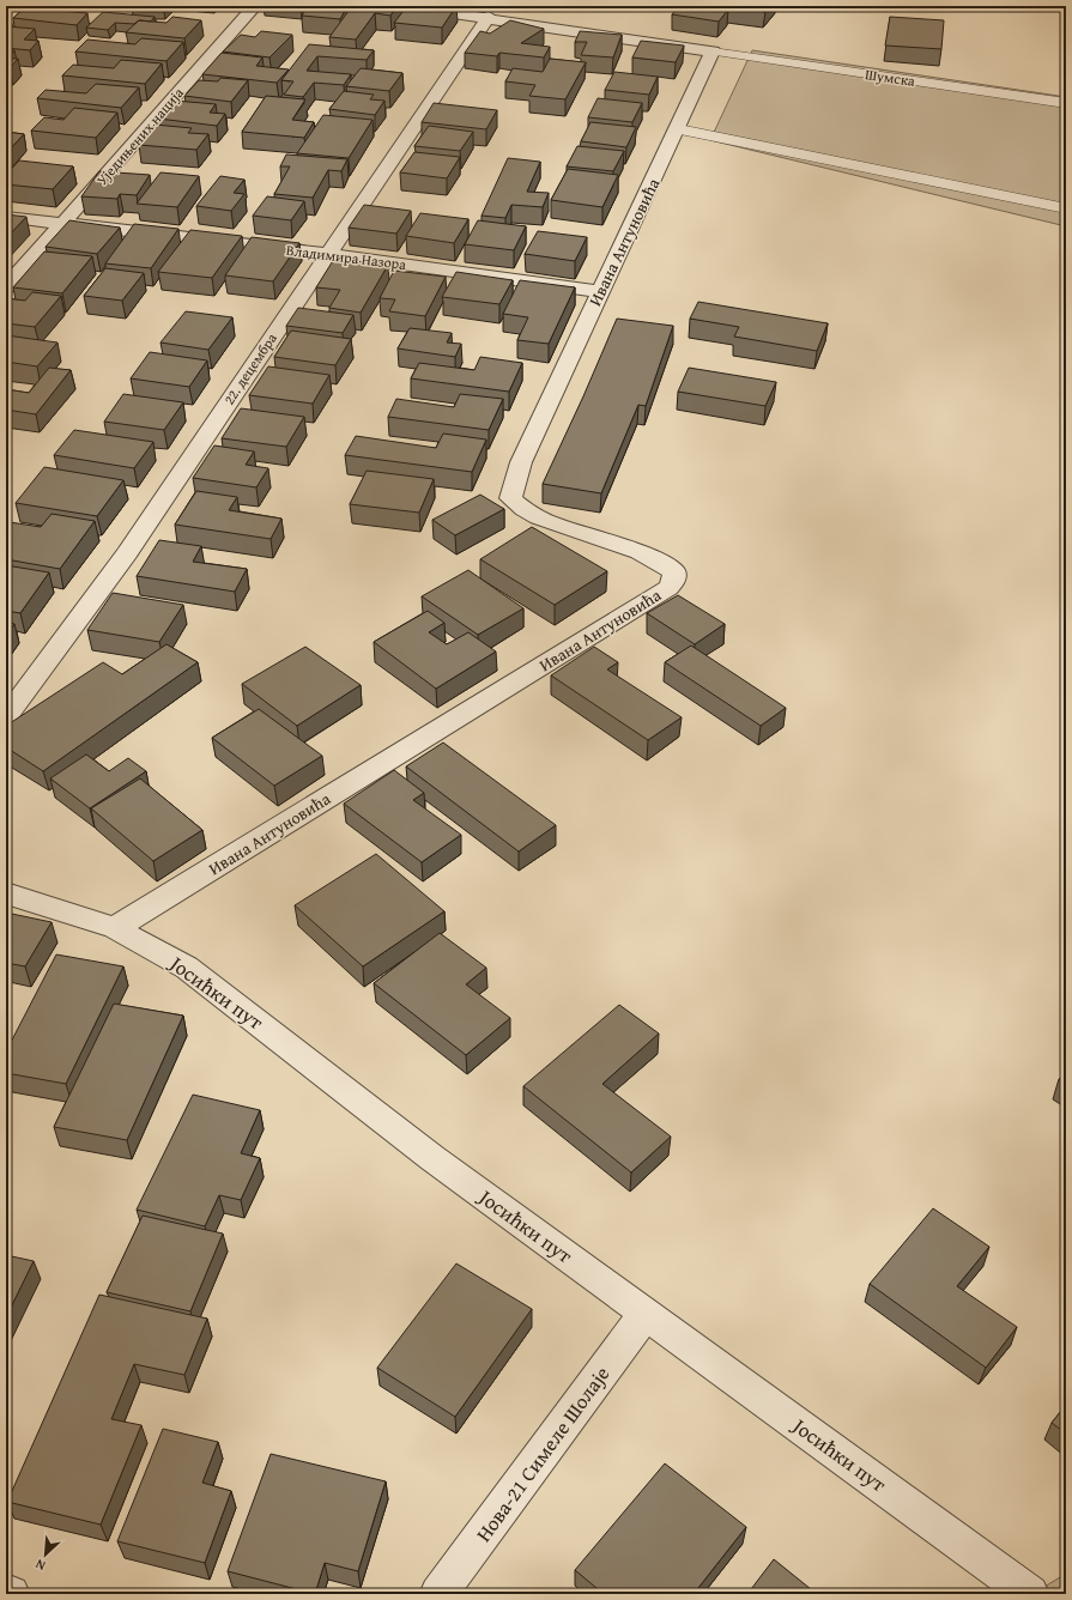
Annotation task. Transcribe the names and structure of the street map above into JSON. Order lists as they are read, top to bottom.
{
  "streets": {
    "street": [
      "Уједињених нација",
      "Ивана Антуновића",
      "Владимира Назора",
      "22. децембра",
      "Јосићки пут",
      "Нова-21 Симеле Шолаје"
    ],
    "lane": ["Шумска"]
  },
  "crossings": [
    ["Шумска", "Ивана Антуновића"],
    ["Уједињених нација", "Владимира Назора"],
    ["Ивана Антуновића", "Владимира Назора"],
    ["Ивана Антуновића", "Јосићки пут"],
    ["Владимира Назора", "22. децембра"],
    ["Јосићки пут", "Нова-21 Симеле Шолаје"]
  ],
  "north": "bottom left"
}
